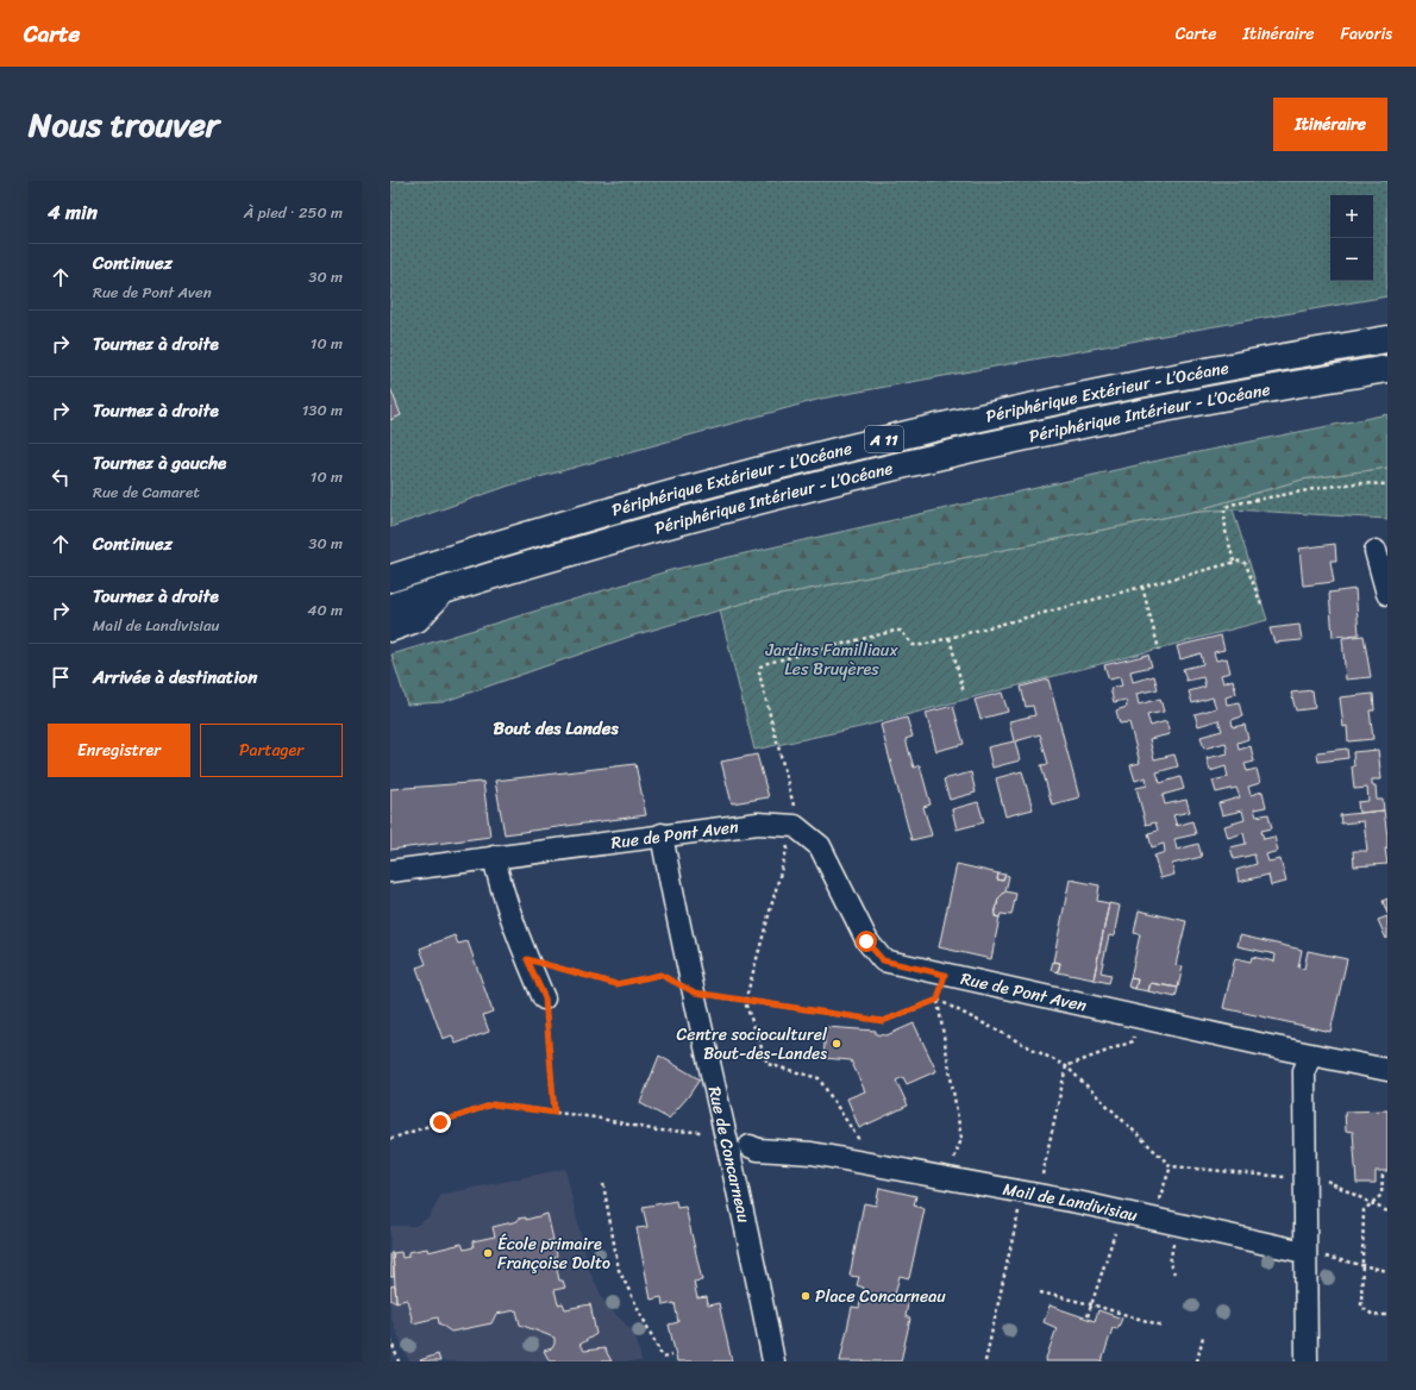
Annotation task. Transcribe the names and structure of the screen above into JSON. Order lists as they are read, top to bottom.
{
  "streets": {
    "highway": ["Périphérique Extérieur - L’Océane", "Périphérique Intérieur - L’Océane", "A 11"],
    "street": ["Rue de Pont Aven", "Rue de Concarneau", "Mail de Landivisiau"]
  },
  "crossings": [
    ["Rue de Pont Aven", "Rue de Concarneau"]
  ],
  "districts": ["Bout des Landes"],
  "parks": ["Jardins Familliaux Les Bruyères"],
  "places": ["Centre socioculturel Bout-des-Landes", "École primaire Françoise Dolto", "Place Concarneau"],
  "page": {
    "header": "Carte",
    "nav": ["Carte", "Itinéraire", "Favoris"],
    "title": "Nous trouver",
    "buttons": [
      "Itinéraire",
      ["Enregistrer", "Partager"]
    ],
    "heading": ["4 min", "À pied · 250 m"],
    "map_buttons": ["+", "−"],
    "list": [
      ["Continuez", "Rue de Pont Aven", "30 m"],
      ["Tournez à droite", "10 m"],
      ["Tournez à droite", "130 m"],
      ["Tournez à gauche", "Rue de Camaret", "10 m"],
      ["Continuez", "30 m"],
      ["Tournez à droite", "Mail de Landivisiau", "40 m"],
      "Arrivée à destination"
    ]
  }
}
